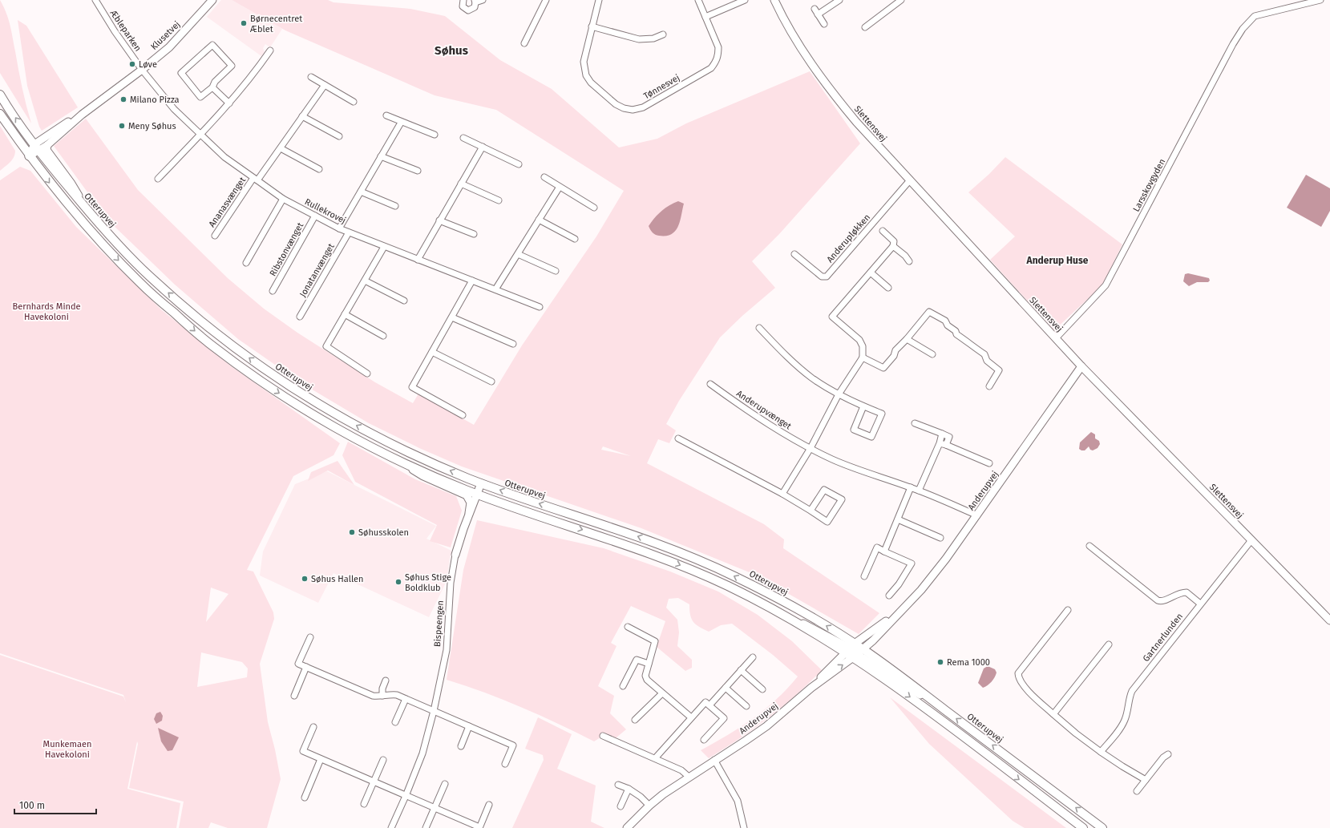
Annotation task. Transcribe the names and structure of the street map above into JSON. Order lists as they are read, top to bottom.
{
  "streets": {
    "main road": ["Otterupvej"],
    "street": [
      "Æbleparken",
      "Klusetvej",
      "Tønnesvej",
      "Slettensvej",
      "Larsskovgyden",
      "Ananasvænget",
      "Rullekrovej",
      "Anderupløkken",
      "Ribstonvænget",
      "Jonatanvænget",
      "Anderupvænget",
      "Anderupvej",
      "Bispeengen",
      "Gartnerlunden"
    ]
  },
  "crossings": [
    ["Æbleparken", "Klusetvej"],
    ["Æbleparken", "Rullekrovej"],
    ["Klusetvej", "Otterupvej"],
    ["Klusetvej", "Rullekrovej"],
    ["Slettensvej", "Larsskovgyden"],
    ["Slettensvej", "Anderupløkken"],
    ["Slettensvej", "Anderupvej"],
    ["Slettensvej", "Gartnerlunden"],
    ["Ananasvænget", "Rullekrovej"],
    ["Otterupvej", "Anderupvej"],
    ["Otterupvej", "Bispeengen"],
    ["Rullekrovej", "Ribstonvænget"],
    ["Rullekrovej", "Jonatanvænget"],
    ["Anderupvænget", "Anderupvej"]
  ],
  "districts": ["Søhus", "Anderup Huse"],
  "parks": ["Bernhards Minde Havekoloni", "Munkemaen Havekoloni"],
  "places": [
    "Børnecentret Æblet",
    "Løve",
    "Milano Pizza",
    "Meny Søhus",
    "Søhusskolen",
    "Søhus Hallen",
    "Søhus Stige Boldklub",
    "Rema 1000"
  ],
  "scale_bar": "100 m"
}
